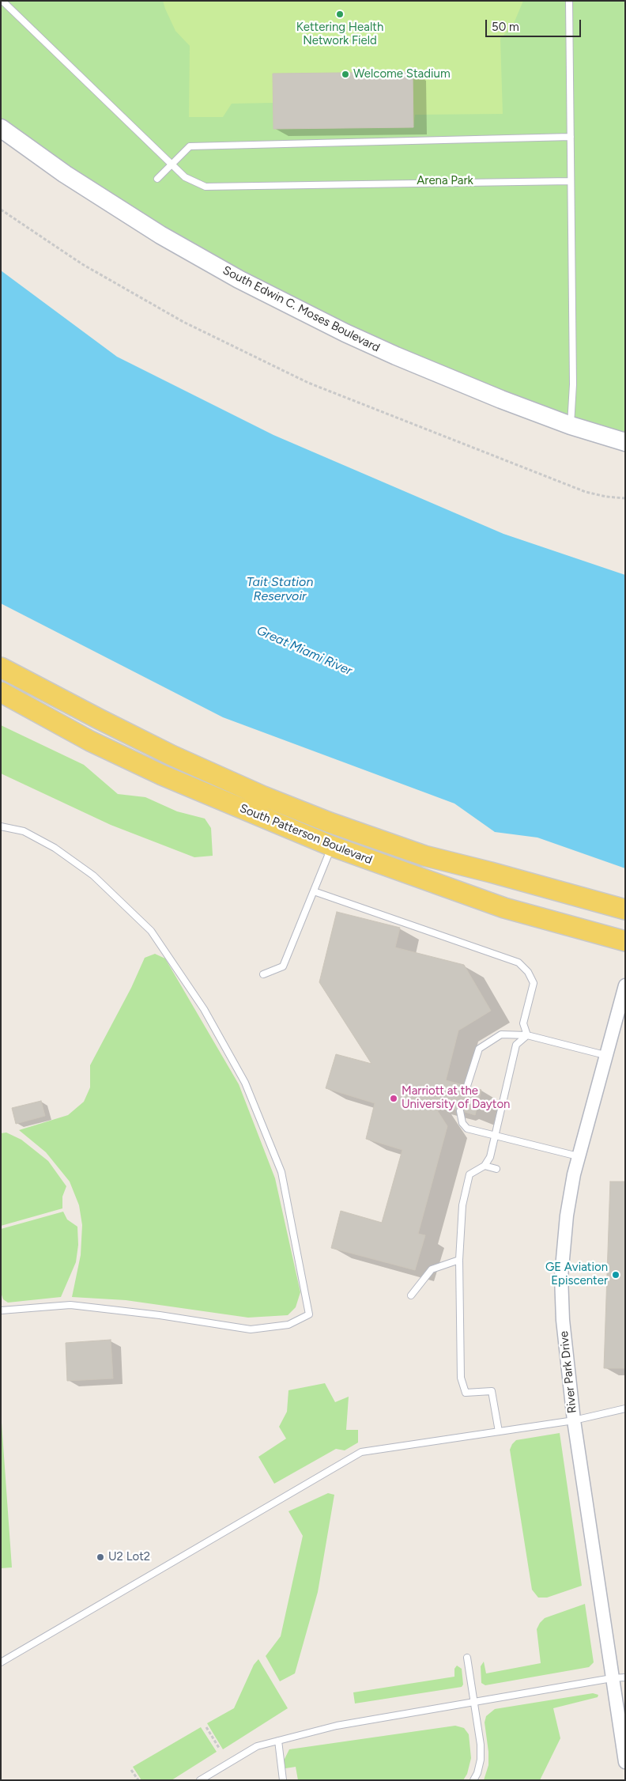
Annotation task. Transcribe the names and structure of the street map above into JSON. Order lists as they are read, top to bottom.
{
  "streets": {
    "main road": ["South Edwin C. Moses Boulevard", "South Patterson Boulevard"],
    "street": ["River Park Drive"]
  },
  "water": ["Tait Station Reservoir", "Great Miami River"],
  "parks": ["Arena Park"],
  "places": [
    "Kettering Health Network Field",
    "Welcome Stadium",
    "Marriott at the University of Dayton",
    "GE Aviation Episcenter",
    "U2 Lot2"
  ],
  "scale_bar": "50 m"
}
